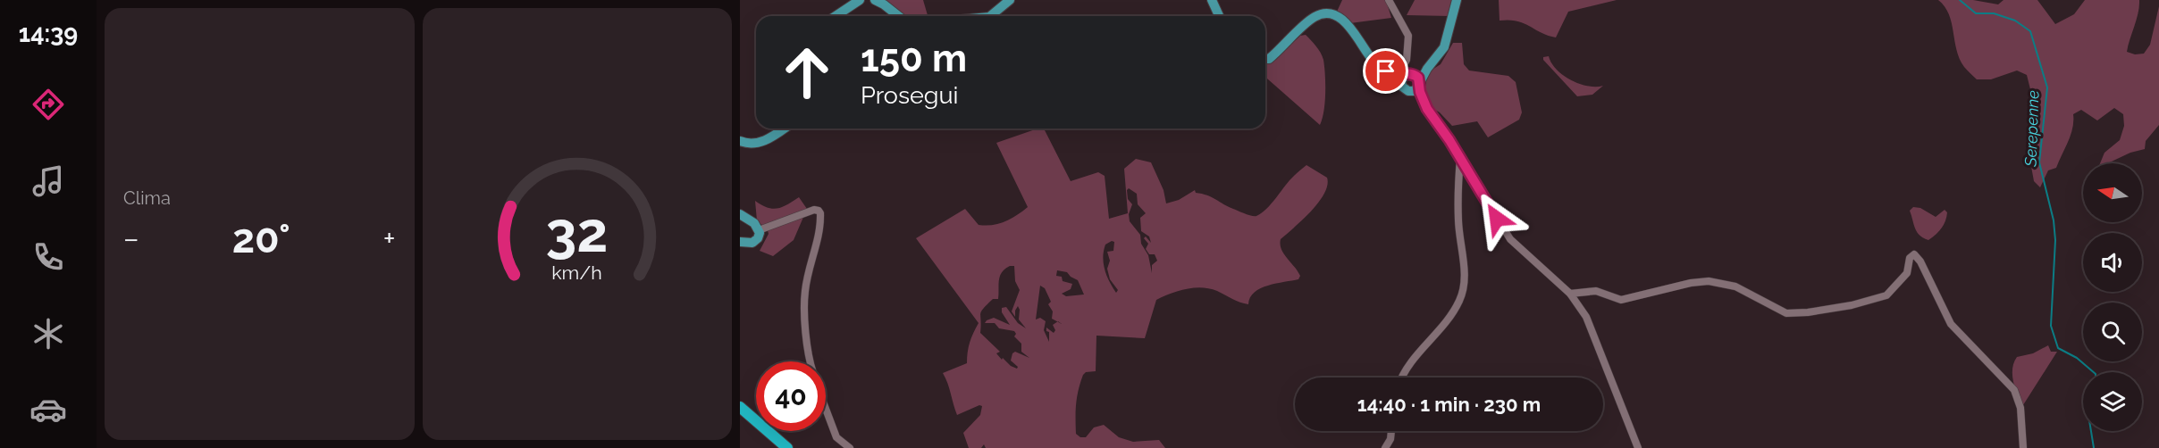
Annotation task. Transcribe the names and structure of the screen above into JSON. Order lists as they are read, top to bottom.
{
  "water": ["Serepenne"],
  "north": "left",
  "page": {
    "tabs": "14:39",
    "tile": "Clima",
    "turn": ["150 m", "Prosegui"],
    "heat": ["−", "20°", "+"],
    "limit": "40",
    "trip": "14:40 · 1 min · 230 m",
    "gauge": ["32", "km/h"]
  }
}
